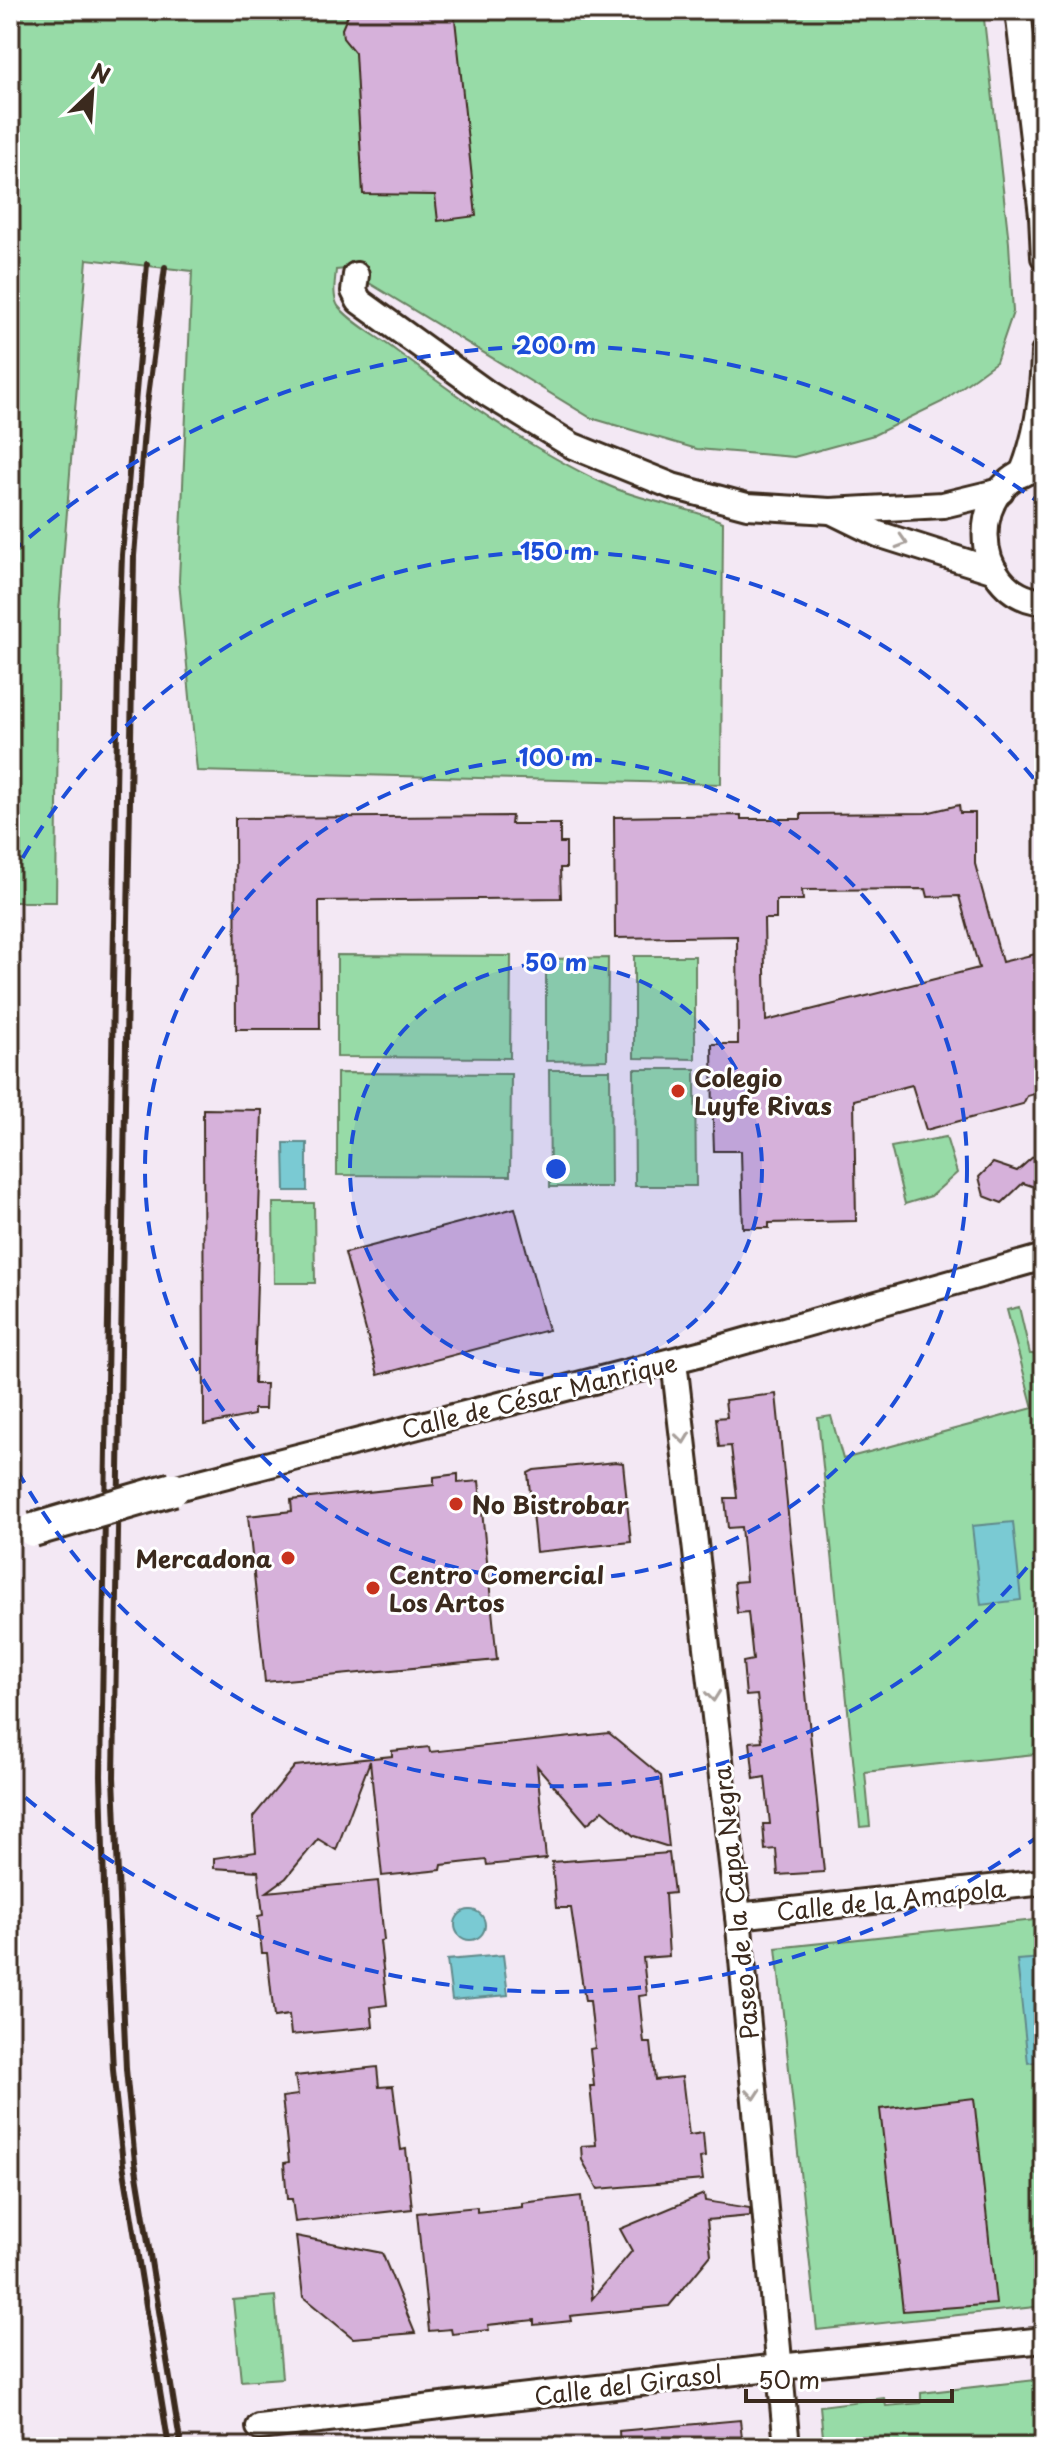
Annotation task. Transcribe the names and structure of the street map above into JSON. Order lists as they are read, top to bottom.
{
  "streets": {
    "street": [
      "Calle de César Manrique",
      "Calle de la Amapola",
      "Paseo de la Capa Negra",
      "Calle del Girasol"
    ]
  },
  "crossings": [
    ["Calle de César Manrique", "Paseo de la Capa Negra"],
    ["Calle de la Amapola", "Paseo de la Capa Negra"],
    ["Paseo de la Capa Negra", "Calle del Girasol"]
  ],
  "one_way": ["Paseo de la Capa Negra"],
  "places": [
    "Colegio Luyfe Rivas",
    "No Bistrobar",
    "Mercadona",
    "Centro Comercial Los Artos"
  ],
  "scale_bar": "50 m",
  "north": "top right",
  "rings": [
    "200 m",
    "150 m",
    "100 m",
    "50 m"
  ]
}
